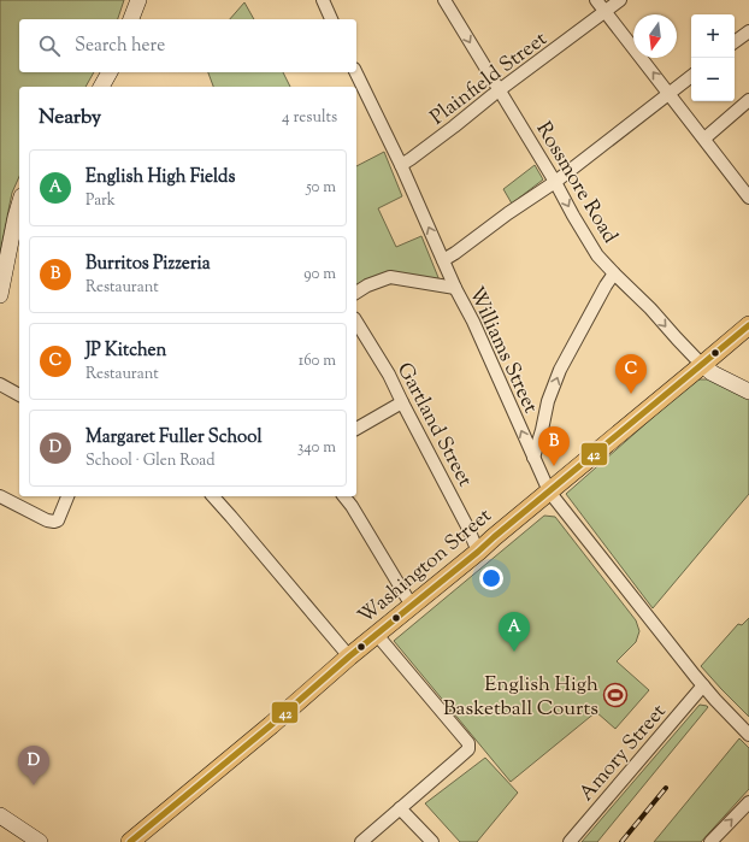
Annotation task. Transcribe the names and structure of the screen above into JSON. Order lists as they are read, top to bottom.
{
  "streets": {
    "main road": ["Washington Street"],
    "street": [
      "Plainfield Street",
      "Rossmore Road",
      "Williams Street",
      "Gartland Street",
      "Amory Street"
    ]
  },
  "crossings": [
    ["Plainfield Street", "Rossmore Road"],
    ["Plainfield Street", "Williams Street"],
    ["Rossmore Road", "Washington Street"],
    ["Williams Street", "Washington Street"],
    ["Williams Street", "Amory Street"],
    ["Gartland Street", "Washington Street"]
  ],
  "one_way": ["Rossmore Road", "Williams Street"],
  "places": {
    "sports": ["English High Basketball Courts"]
  },
  "lines": ["transit line 42"],
  "north": "bottom",
  "page": {
    "map_buttons": ["+", "−"],
    "search": "Search here",
    "heading": ["Nearby", "4 results"],
    "list": [
      {
        "mark": "A",
        "name": "English High Fields",
        "note": "Park",
        "value": "50 m"
      },
      {
        "mark": "B",
        "name": "Burritos Pizzeria",
        "note": "Restaurant",
        "value": "90 m"
      },
      {
        "mark": "C",
        "name": "JP Kitchen",
        "note": "Restaurant",
        "value": "160 m"
      },
      {
        "mark": "D",
        "name": "Margaret Fuller School",
        "note": "School · Glen Road",
        "value": "340 m"
      }
    ],
    "pins": [
      "C",
      "B",
      "A",
      "D"
    ]
  }
}
